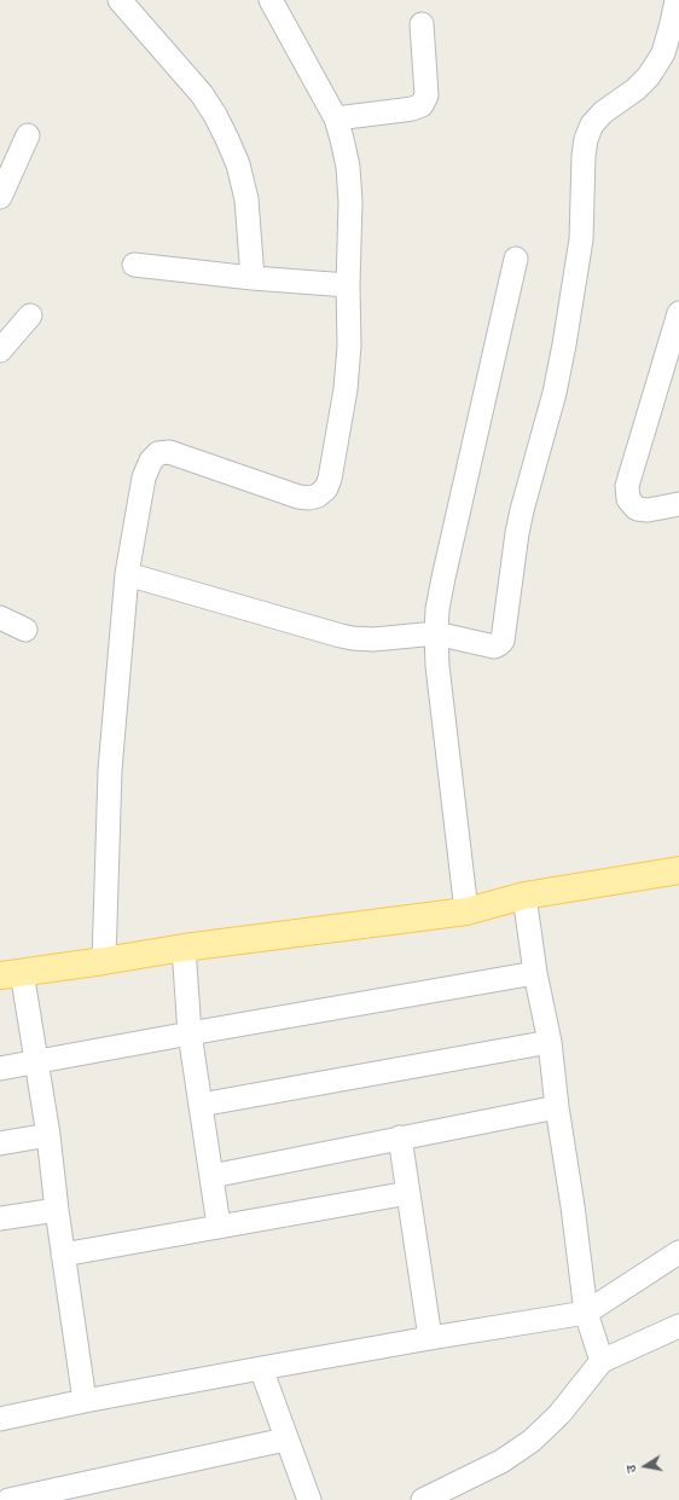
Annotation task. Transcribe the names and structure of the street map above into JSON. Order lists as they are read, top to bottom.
{
  "north": "left"
}
